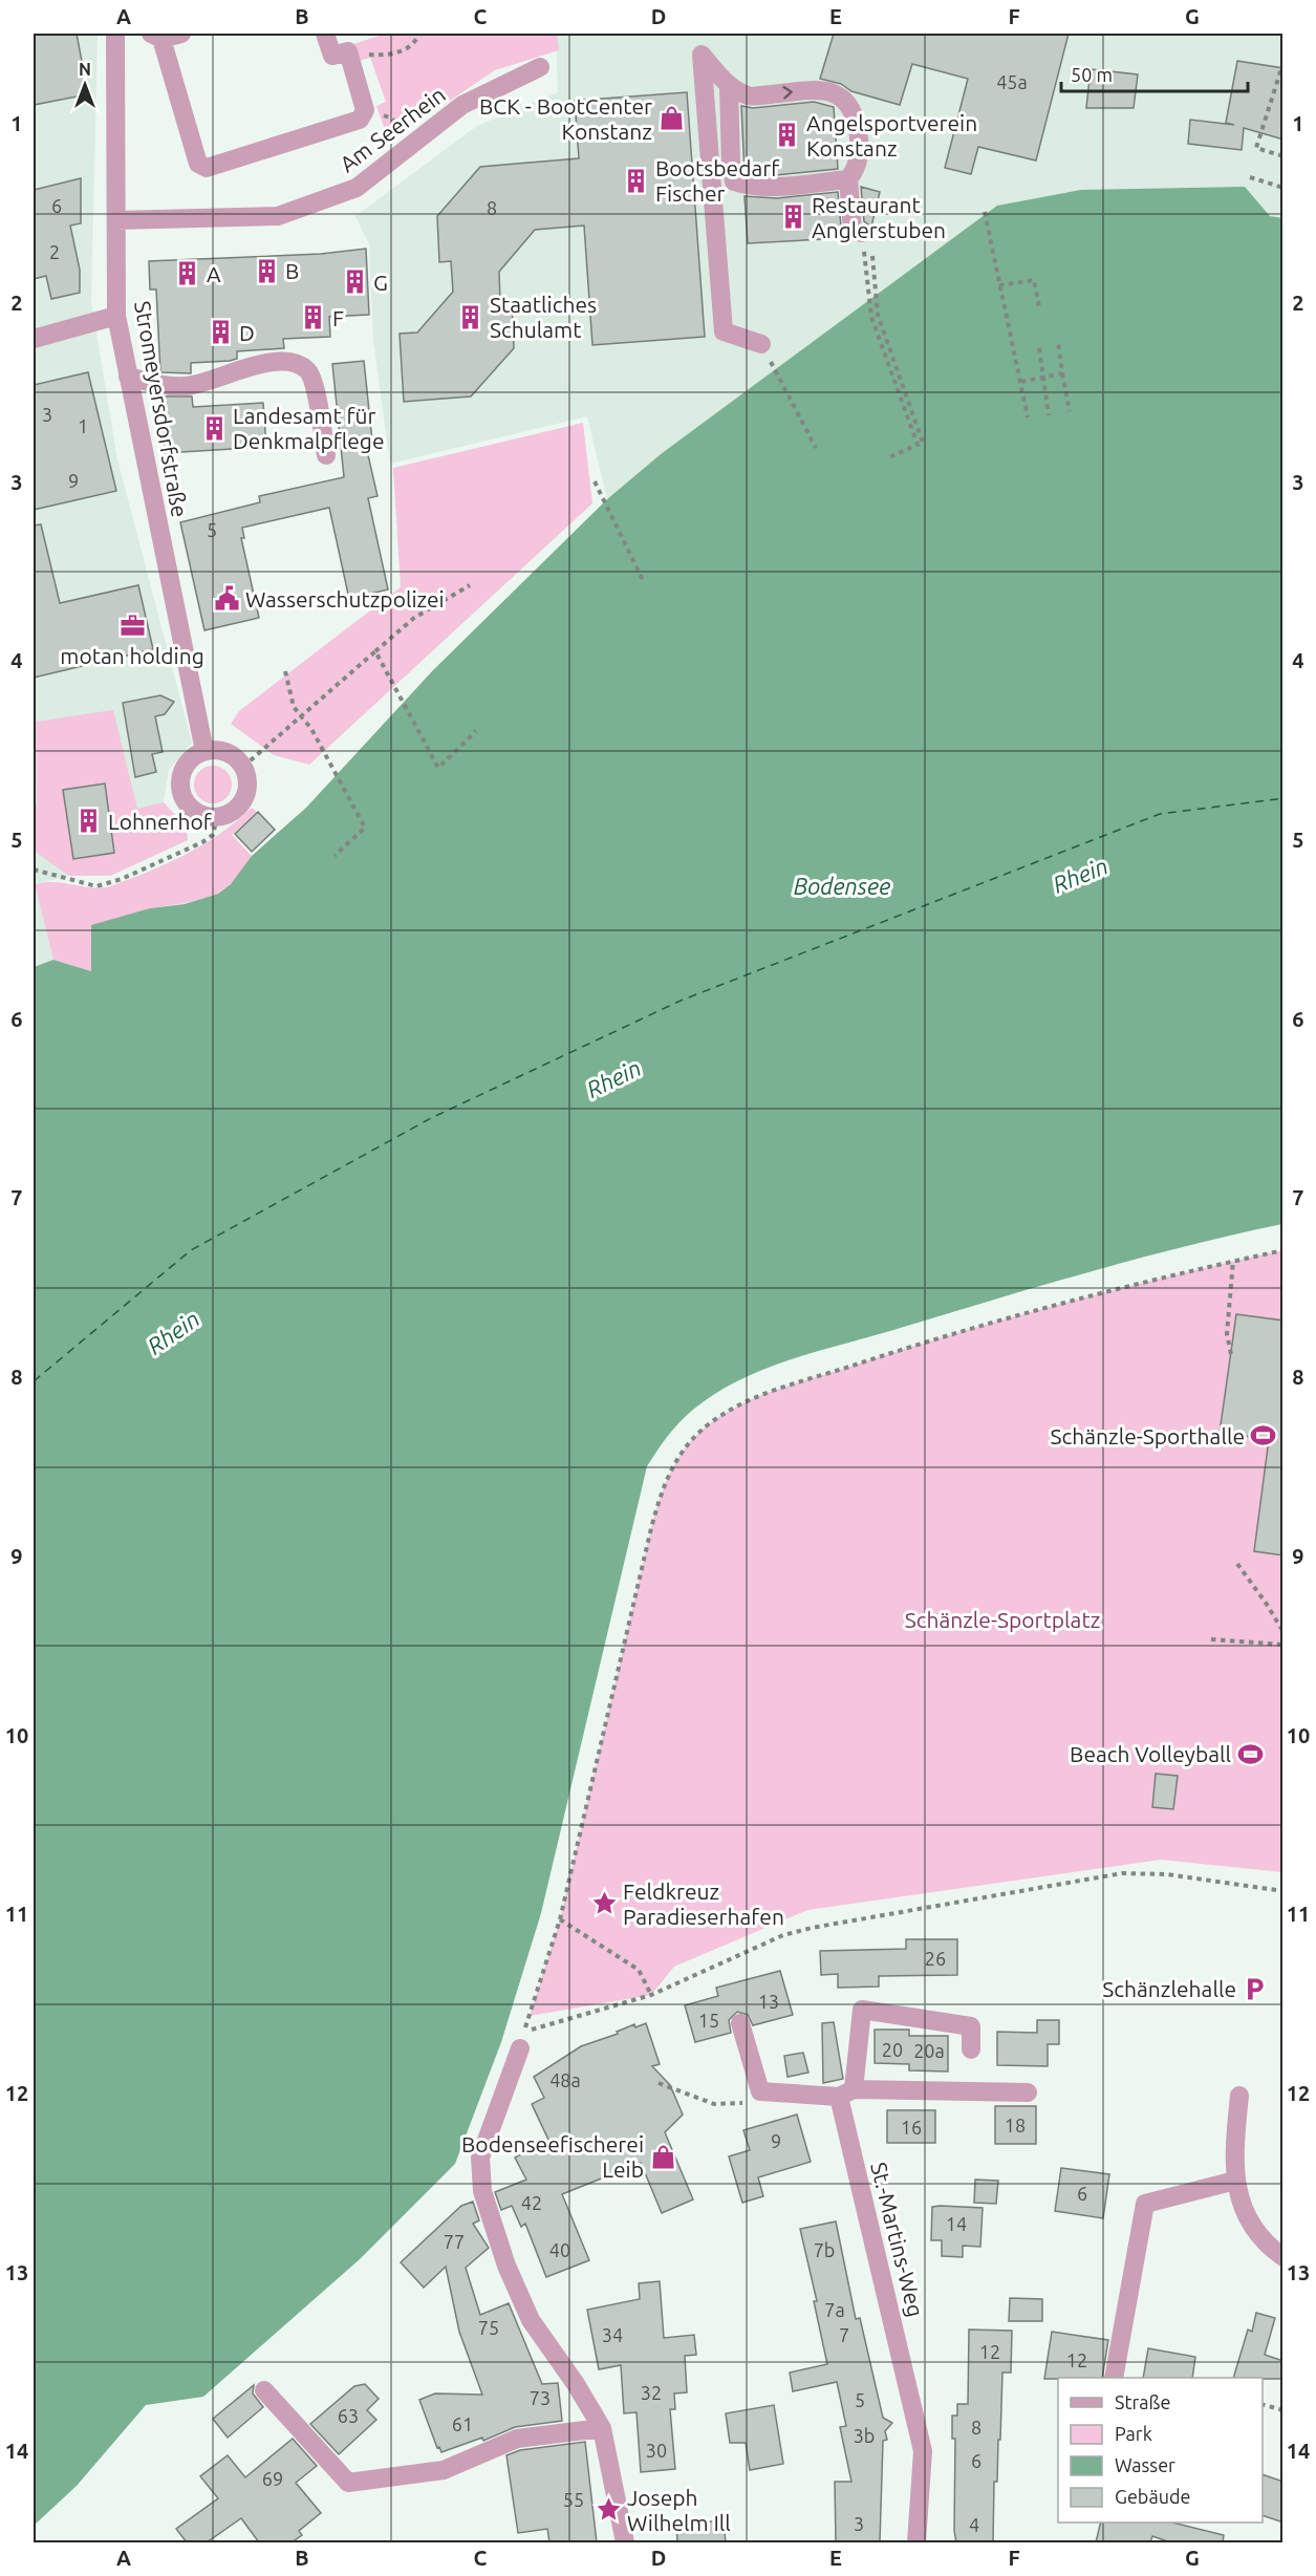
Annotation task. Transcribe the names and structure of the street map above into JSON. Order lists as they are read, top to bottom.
{
  "streets": {
    "street": ["Am Seerhein", "Stromeyersdorfstraße", "St.-Martins-Weg"]
  },
  "crossings": [
    ["Am Seerhein", "Stromeyersdorfstraße"]
  ],
  "water": ["Rhein", "Bodensee"],
  "parks": ["Schänzle-Sportplatz"],
  "places": {
    "shop": ["BCK - BootCenter Konstanz", "Bodenseefischerei Leib"],
    "building": [
      "Angelsportverein Konstanz",
      "Bootsbedarf Fischer",
      "Restaurant Anglerstuben",
      "B",
      "A",
      "G",
      "Staatliches Schulamt",
      "F",
      "D",
      "Landesamt für Denkmalpflege",
      "Lohnerhof"
    ],
    "public building": ["Wasserschutzpolizei"],
    "office": ["motan holding"],
    "sports": ["Schänzle-Sporthalle", "Beach Volleyball"],
    "place": ["Feldkreuz Paradieserhafen", "Joseph Wilhelm Ill"],
    "parking": ["Schänzlehalle"]
  },
  "house_numbers": [
    "45a",
    "6",
    "8",
    "2",
    "3",
    "1",
    "9",
    "5",
    "26",
    "13",
    "15",
    "20",
    "20a",
    "48a",
    "18",
    "16",
    "9",
    "6",
    "42",
    "14",
    "77",
    "40",
    "7b",
    "7a",
    "75",
    "34",
    "7",
    "12",
    "12",
    "32",
    "73",
    "5",
    "63",
    "61",
    "8",
    "3b",
    "30",
    "6",
    "69",
    "55",
    "3",
    "4"
  ],
  "legend": [
    "Straße",
    "Park",
    "Wasser",
    "Gebäude"
  ],
  "scale_bar": "50 m",
  "north": "top",
  "grid": {
    "columns": [
      "A",
      "B",
      "C",
      "D",
      "E",
      "F",
      "G"
    ],
    "rows": [
      "1",
      "2",
      "3",
      "4",
      "5",
      "6",
      "7",
      "8",
      "9",
      "10",
      "11",
      "12",
      "13",
      "14"
    ]
  }
}
